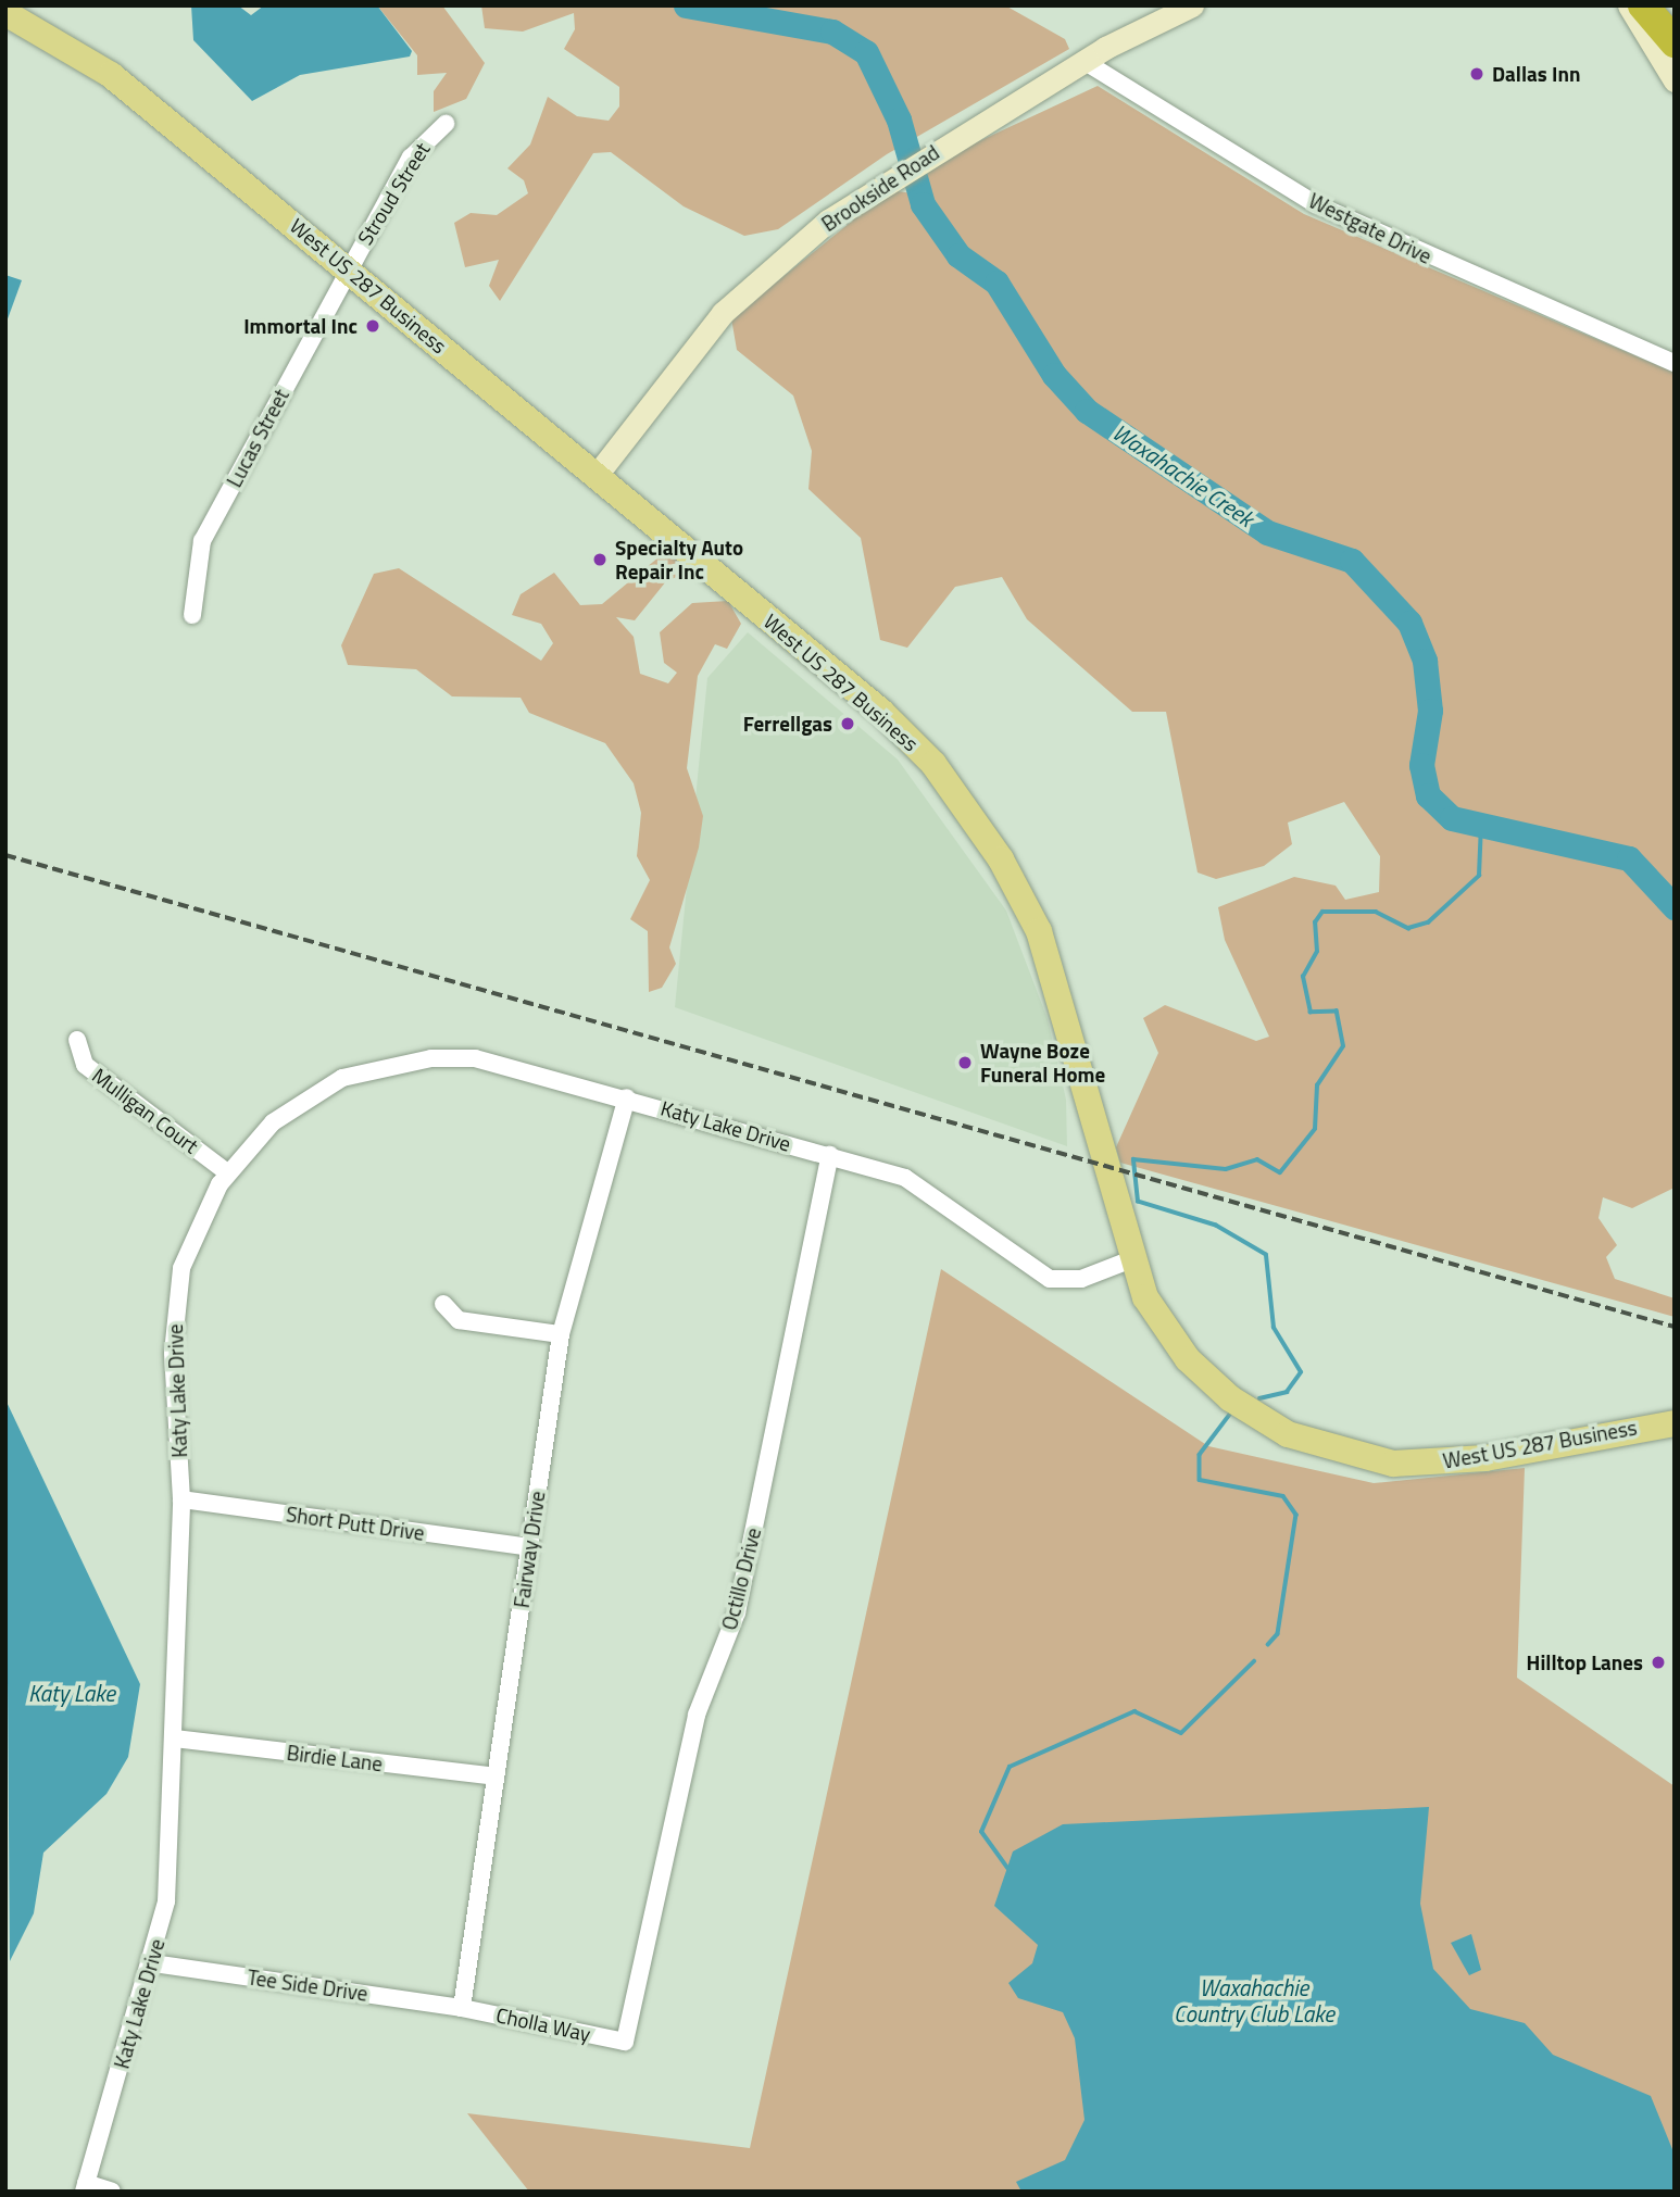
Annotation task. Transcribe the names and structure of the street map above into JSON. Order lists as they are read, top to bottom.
{
  "streets": {
    "main road": ["Brookside Road", "West US 287 Business"],
    "street": [
      "Stroud Street",
      "Westgate Drive",
      "Lucas Street",
      "Mulligan Court",
      "Katy Lake Drive",
      "Short Putt Drive",
      "Fairway Drive",
      "Octillo Drive",
      "Birdie Lane",
      "Tee Side Drive",
      "Cholla Way"
    ]
  },
  "crossings": [
    ["Brookside Road", "Westgate Drive"],
    ["Brookside Road", "West US 287 Business"],
    ["Stroud Street", "West US 287 Business"],
    ["Stroud Street", "Lucas Street"],
    ["West US 287 Business", "Lucas Street"],
    ["West US 287 Business", "Katy Lake Drive"],
    ["Mulligan Court", "Katy Lake Drive"],
    ["Katy Lake Drive", "Short Putt Drive"],
    ["Katy Lake Drive", "Fairway Drive"],
    ["Katy Lake Drive", "Octillo Drive"],
    ["Katy Lake Drive", "Birdie Lane"],
    ["Katy Lake Drive", "Tee Side Drive"],
    ["Short Putt Drive", "Fairway Drive"],
    ["Fairway Drive", "Birdie Lane"],
    ["Fairway Drive", "Tee Side Drive"],
    ["Fairway Drive", "Cholla Way"],
    ["Octillo Drive", "Cholla Way"],
    ["Tee Side Drive", "Cholla Way"]
  ],
  "water": ["Waxahachie Creek", "Katy Lake", "Waxahachie Country Club Lake"],
  "places": [
    "Dallas Inn",
    "Immortal Inc",
    "Specialty Auto Repair Inc",
    "Ferrellgas",
    "Wayne Boze Funeral Home",
    "Hilltop Lanes"
  ]
}
